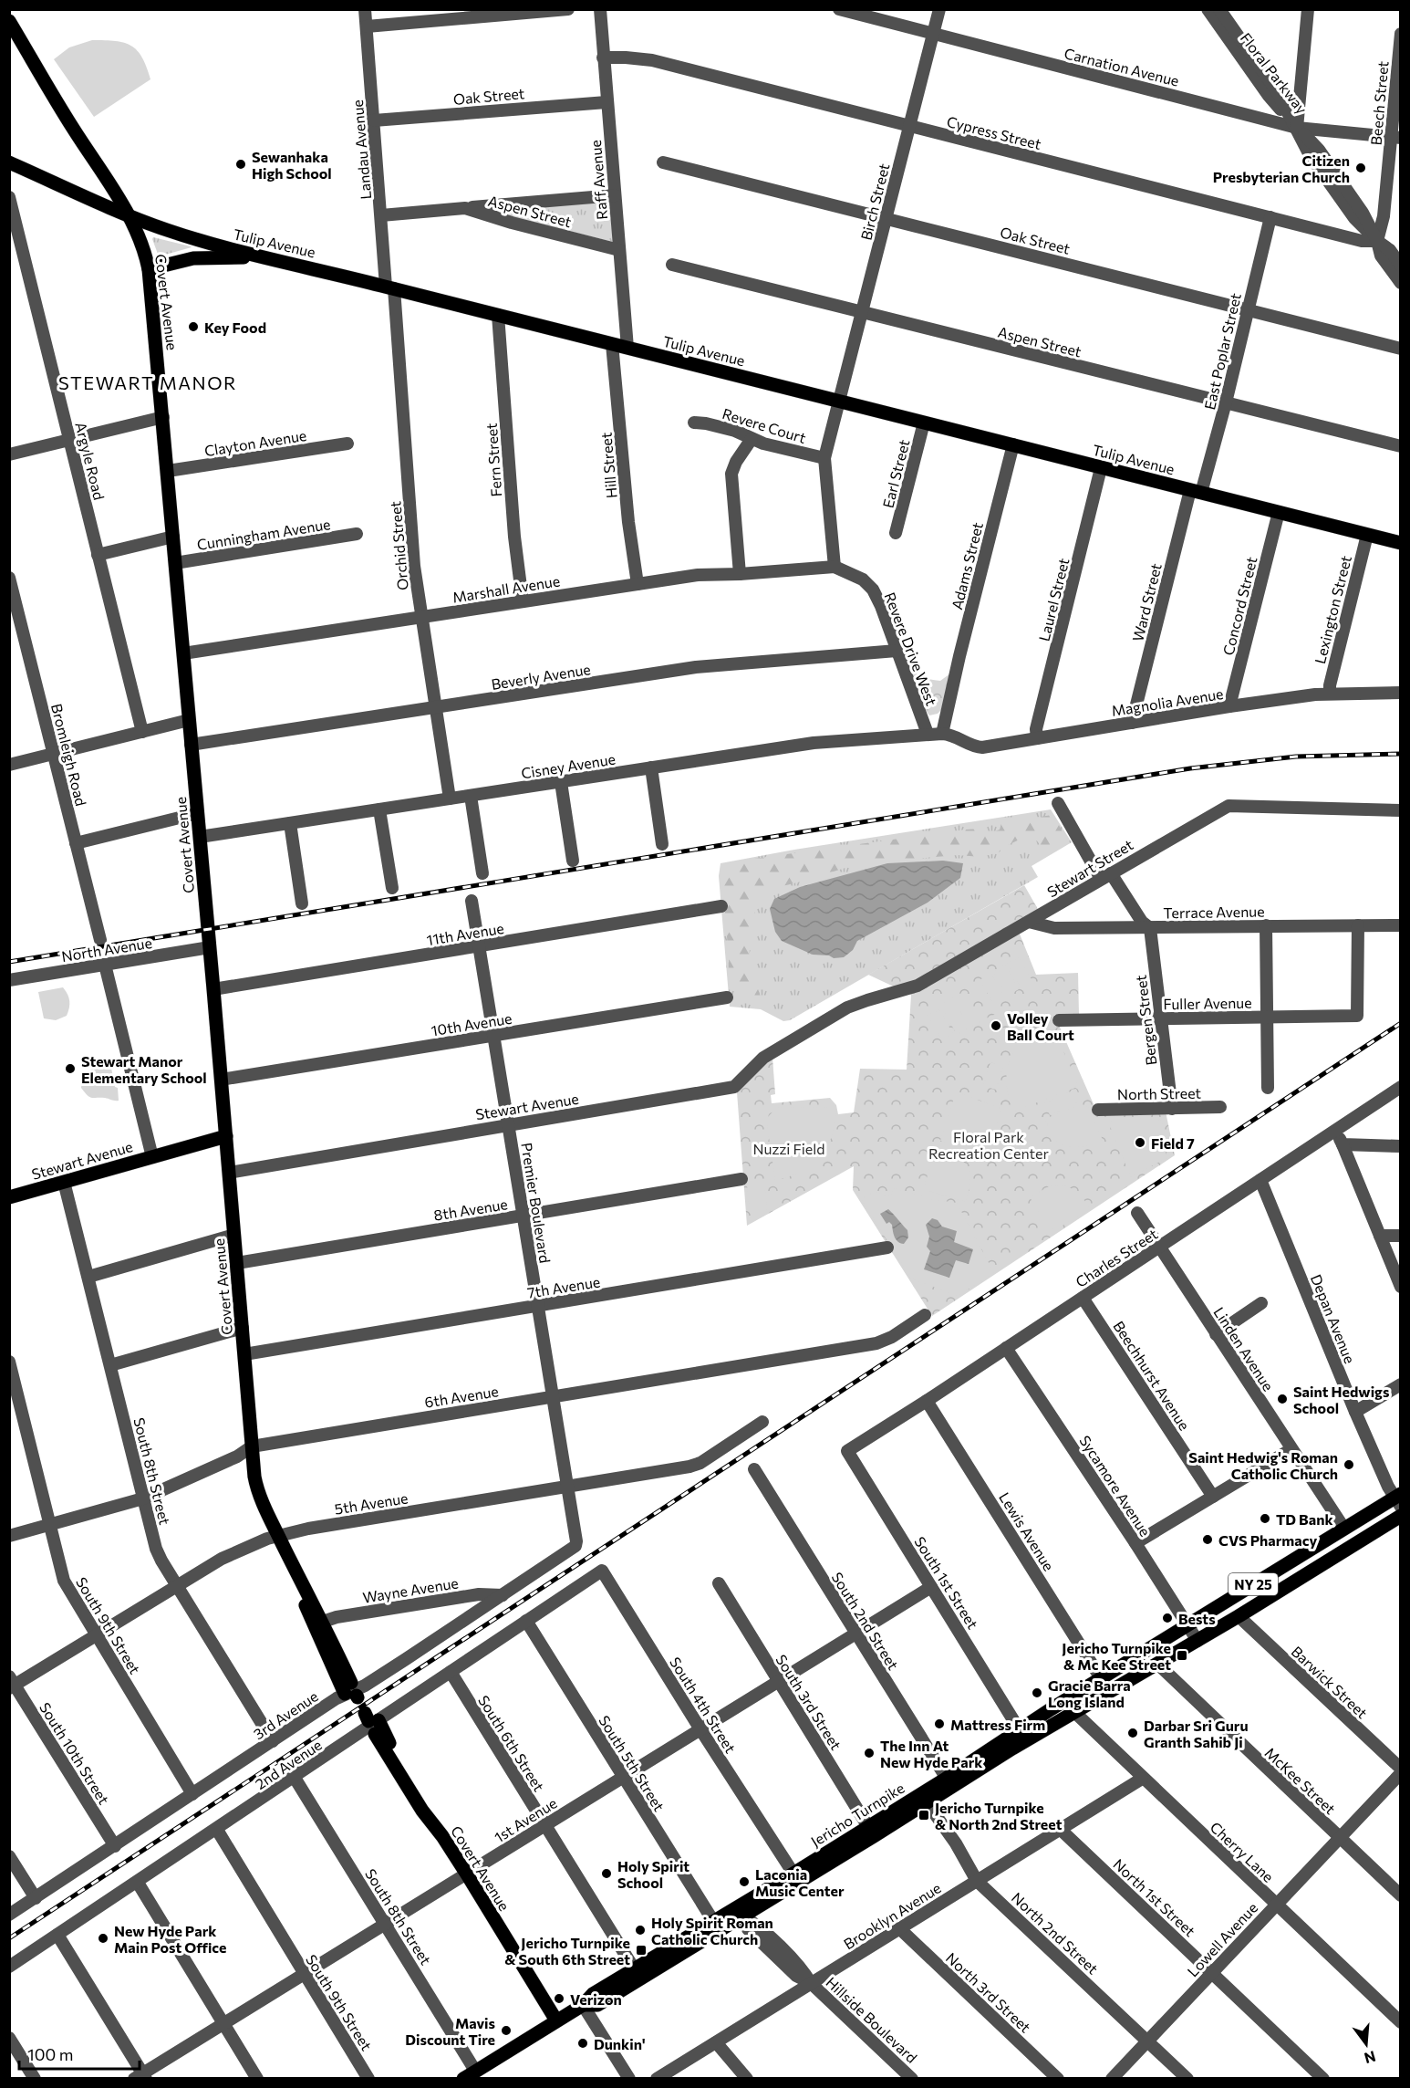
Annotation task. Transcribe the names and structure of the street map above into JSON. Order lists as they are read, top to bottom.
{
  "streets": {
    "main road": [
      "Tulip Avenue",
      "Covert Avenue",
      "Stewart Avenue",
      "NY 25",
      "Jericho Turnpike"
    ],
    "street": [
      "Carnation Avenue",
      "Floral Parkway",
      "Oak Street",
      "Beech Street",
      "Cypress Street",
      "Landau Avenue",
      "Raff Avenue",
      "Birch Street",
      "Aspen Street",
      "East Poplar Street",
      "Revere Court",
      "Clayton Avenue",
      "Fern Street",
      "Argyle Road",
      "Hill Street",
      "Earl Street",
      "Cunningham Avenue",
      "Orchid Street",
      "Adams Street",
      "Marshall Avenue",
      "Laurel Street",
      "Ward Street",
      "Concord Street",
      "Lexington Street",
      "Revere Drive West",
      "Beverly Avenue",
      "Magnolia Avenue",
      "Bromleigh Road",
      "Cisney Avenue",
      "Stewart Street",
      "Terrace Avenue",
      "11th Avenue",
      "North Avenue",
      "Fuller Avenue",
      "Bergen Street",
      "10th Avenue",
      "North Street",
      "Premier Boulevard",
      "8th Avenue",
      "Charles Street",
      "7th Avenue",
      "Depan Avenue",
      "Linden Avenue",
      "Beechhurst Avenue",
      "6th Avenue",
      "South 8th Street",
      "Sycamore Avenue",
      "5th Avenue",
      "Lewis Avenue",
      "South 1st Street",
      "Wayne Avenue",
      "South 2nd Street",
      "South 9th Street",
      "Barwick Street",
      "South 3rd Street",
      "South 4th Street",
      "3rd Avenue",
      "South 6th Street",
      "South 10th Street",
      "South 5th Street",
      "2nd Avenue",
      "McKee Street",
      "1st Avenue",
      "Cherry Lane",
      "North 1st Street",
      "Brooklyn Avenue",
      "North 2nd Street",
      "Lowell Avenue",
      "North 3rd Street",
      "Hillside Boulevard"
    ]
  },
  "crossings": [
    ["Carnation Avenue", "Floral Parkway"],
    ["Carnation Avenue", "Beech Street"],
    ["Carnation Avenue", "Birch Street"],
    ["Floral Parkway", "Beech Street"],
    ["Floral Parkway", "Cypress Street"],
    ["Oak Street", "Landau Avenue"],
    ["Oak Street", "Raff Avenue"],
    ["Oak Street", "Birch Street"],
    ["Oak Street", "East Poplar Street"],
    ["Beech Street", "Cypress Street"],
    ["Cypress Street", "Raff Avenue"],
    ["Cypress Street", "Birch Street"],
    ["Cypress Street", "East Poplar Street"],
    ["Landau Avenue", "Aspen Street"],
    ["Landau Avenue", "Tulip Avenue"],
    ["Landau Avenue", "Orchid Street"],
    ["Raff Avenue", "Aspen Street"],
    ["Raff Avenue", "Tulip Avenue"],
    ["Birch Street", "Aspen Street"],
    ["Birch Street", "Tulip Avenue"],
    ["Aspen Street", "East Poplar Street"],
    ["Tulip Avenue", "Covert Avenue"],
    ["Tulip Avenue", "East Poplar Street"],
    ["Tulip Avenue", "Fern Street"],
    ["Tulip Avenue", "Hill Street"],
    ["Tulip Avenue", "Earl Street"],
    ["Tulip Avenue", "Orchid Street"],
    ["Tulip Avenue", "Adams Street"],
    ["Tulip Avenue", "Laurel Street"],
    ["Tulip Avenue", "Ward Street"],
    ["Tulip Avenue", "Concord Street"],
    ["Tulip Avenue", "Lexington Street"],
    ["Covert Avenue", "Clayton Avenue"],
    ["Covert Avenue", "Cunningham Avenue"],
    ["Covert Avenue", "Marshall Avenue"],
    ["Covert Avenue", "Beverly Avenue"],
    ["Covert Avenue", "Cisney Avenue"],
    ["Covert Avenue", "11th Avenue"],
    ["Covert Avenue", "North Avenue"],
    ["Covert Avenue", "10th Avenue"],
    ["Covert Avenue", "Stewart Avenue"],
    ["Covert Avenue", "8th Avenue"],
    ["Covert Avenue", "7th Avenue"],
    ["Covert Avenue", "6th Avenue"],
    ["Covert Avenue", "5th Avenue"],
    ["Covert Avenue", "Wayne Avenue"],
    ["Covert Avenue", "3rd Avenue"],
    ["Covert Avenue", "Jericho Turnpike"],
    ["Covert Avenue", "1st Avenue"],
    ["East Poplar Street", "Ward Street"],
    ["Fern Street", "Marshall Avenue"],
    ["Hill Street", "Marshall Avenue"],
    ["Orchid Street", "Marshall Avenue"],
    ["Orchid Street", "Beverly Avenue"],
    ["Orchid Street", "Cisney Avenue"],
    ["Adams Street", "Revere Drive West"],
    ["Marshall Avenue", "Revere Drive West"],
    ["Laurel Street", "Magnolia Avenue"],
    ["Ward Street", "Magnolia Avenue"],
    ["Concord Street", "Magnolia Avenue"],
    ["Lexington Street", "Magnolia Avenue"],
    ["Revere Drive West", "Beverly Avenue"],
    ["Revere Drive West", "Magnolia Avenue"],
    ["Revere Drive West", "Cisney Avenue"],
    ["Magnolia Avenue", "Cisney Avenue"],
    ["Stewart Street", "Terrace Avenue"],
    ["Stewart Street", "Stewart Avenue"],
    ["Terrace Avenue", "Fuller Avenue"],
    ["Terrace Avenue", "Bergen Street"],
    ["11th Avenue", "Premier Boulevard"],
    ["Fuller Avenue", "Bergen Street"],
    ["Bergen Street", "North Street"],
    ["10th Avenue", "Premier Boulevard"],
    ["Stewart Avenue", "Premier Boulevard"],
    ["Stewart Avenue", "South 8th Street"],
    ["Premier Boulevard", "8th Avenue"],
    ["Premier Boulevard", "7th Avenue"],
    ["Premier Boulevard", "6th Avenue"],
    ["Premier Boulevard", "5th Avenue"],
    ["Premier Boulevard", "3rd Avenue"],
    ["Charles Street", "Depan Avenue"],
    ["Charles Street", "Linden Avenue"],
    ["Charles Street", "Beechhurst Avenue"],
    ["Charles Street", "Sycamore Avenue"],
    ["Charles Street", "Lewis Avenue"],
    ["Charles Street", "South 1st Street"],
    ["Depan Avenue", "Jericho Turnpike"],
    ["Linden Avenue", "Jericho Turnpike"],
    ["6th Avenue", "South 8th Street"],
    ["6th Avenue", "South 9th Street"],
    ["South 8th Street", "5th Avenue"],
    ["South 8th Street", "3rd Avenue"],
    ["South 8th Street", "2nd Avenue"],
    ["South 8th Street", "Jericho Turnpike"],
    ["South 8th Street", "1st Avenue"],
    ["Sycamore Avenue", "Jericho Turnpike"],
    ["5th Avenue", "South 9th Street"],
    ["5th Avenue", "South 10th Street"],
    ["Lewis Avenue", "Jericho Turnpike"],
    ["South 1st Street", "Jericho Turnpike"],
    ["South 1st Street", "1st Avenue"],
    ["Wayne Avenue", "3rd Avenue"],
    ["South 2nd Street", "Jericho Turnpike"],
    ["South 2nd Street", "1st Avenue"],
    ["South 9th Street", "3rd Avenue"],
    ["South 9th Street", "2nd Avenue"],
    ["South 9th Street", "1st Avenue"],
    ["Barwick Street", "Jericho Turnpike"],
    ["South 3rd Street", "Jericho Turnpike"],
    ["South 3rd Street", "1st Avenue"],
    ["South 4th Street", "2nd Avenue"],
    ["South 4th Street", "Jericho Turnpike"],
    ["South 4th Street", "1st Avenue"],
    ["3rd Avenue", "South 10th Street"],
    ["South 6th Street", "2nd Avenue"],
    ["South 6th Street", "Jericho Turnpike"],
    ["South 6th Street", "1st Avenue"],
    ["South 5th Street", "2nd Avenue"],
    ["South 5th Street", "Jericho Turnpike"],
    ["South 5th Street", "1st Avenue"],
    ["McKee Street", "Jericho Turnpike"],
    ["McKee Street", "Lowell Avenue"],
    ["Jericho Turnpike", "Cherry Lane"],
    ["Jericho Turnpike", "North 2nd Street"],
    ["Jericho Turnpike", "Hillside Boulevard"],
    ["Cherry Lane", "Brooklyn Avenue"],
    ["Cherry Lane", "Lowell Avenue"],
    ["North 1st Street", "Brooklyn Avenue"],
    ["North 1st Street", "Lowell Avenue"],
    ["Brooklyn Avenue", "North 2nd Street"],
    ["Brooklyn Avenue", "North 3rd Street"],
    ["Brooklyn Avenue", "Hillside Boulevard"],
    ["North 2nd Street", "Lowell Avenue"]
  ],
  "districts": ["STEWART MANOR"],
  "parks": ["Floral Park Recreation Center", "Nuzzi Field"],
  "places": {
    "other": [
      "Sewanhaka High School",
      "Citizen Presbyterian Church",
      "Key Food",
      "Volley Ball Court",
      "Stewart Manor Elementary School",
      "Field 7",
      "Saint Hedwigs School",
      "Saint Hedwig's Roman Catholic Church",
      "TD Bank",
      "CVS Pharmacy",
      "Bests",
      "Gracie Barra Long Island",
      "Mattress Firm",
      "Darbar Sri Guru Granth Sahib Ji",
      "The Inn At New Hyde Park",
      "Holy Spirit School",
      "Laconia Music Center",
      "Holy Spirit Roman Catholic Church",
      "New Hyde Park Main Post Office",
      "Verizon",
      "Mavis Discount Tire",
      "Dunkin'"
    ],
    "transit": ["Jericho Turnpike & Mc Kee Street", "Jericho Turnpike & North 2nd Street", "Jericho Turnpike & South 6th Street"]
  },
  "scale_bar": "100 m",
  "north": "bottom"
}
